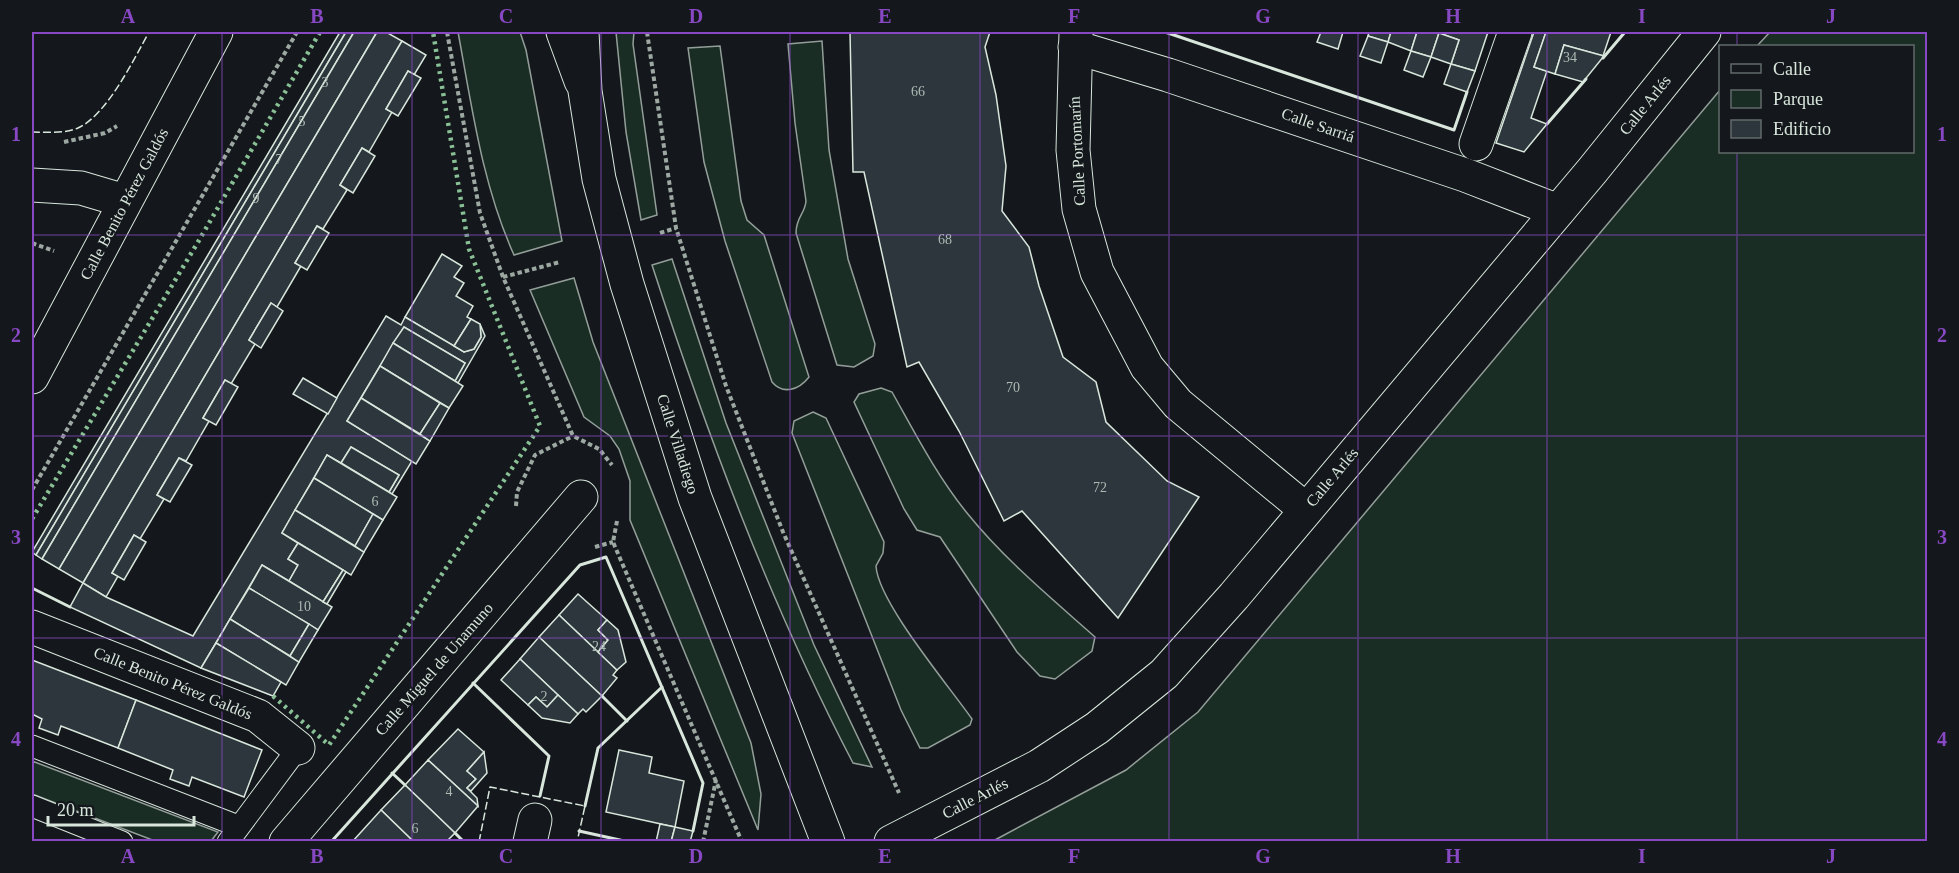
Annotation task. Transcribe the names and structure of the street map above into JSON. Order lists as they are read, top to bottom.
{
  "streets": {
    "main road": [
      "Calle Arlés",
      "Calle Sarriá",
      "Calle Portomarín",
      "Calle Benito Pérez Galdós",
      "Calle Villadiego",
      "Calle Miguel de Unamuno"
    ]
  },
  "crossings": [
    ["Calle Arlés", "Calle Sarriá"],
    ["Calle Arlés", "Calle Portomarín"],
    ["Calle Sarriá", "Calle Portomarín"]
  ],
  "house_numbers": [
    "34",
    "3",
    "66",
    "5",
    "7",
    "9",
    "68",
    "70",
    "72",
    "6",
    "10",
    "24",
    "2",
    "4",
    "6"
  ],
  "legend": ["Calle", "Parque", "Edificio"],
  "scale_bar": "20 m",
  "grid": {
    "columns": [
      "A",
      "B",
      "C",
      "D",
      "E",
      "F",
      "G",
      "H",
      "I",
      "J"
    ],
    "rows": [
      "1",
      "2",
      "3",
      "4"
    ]
  }
}
